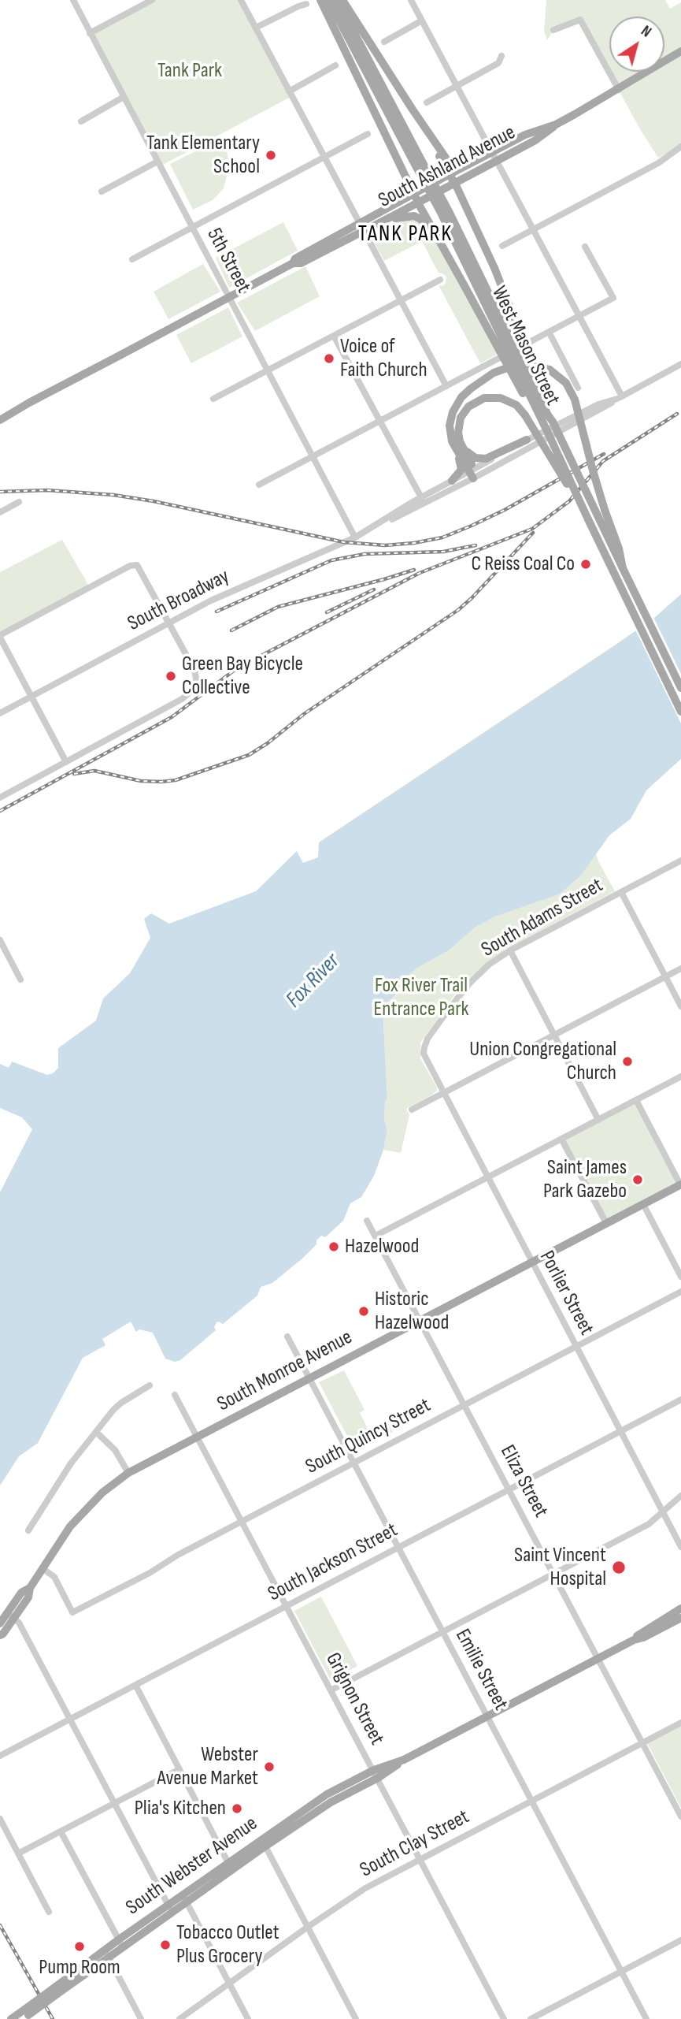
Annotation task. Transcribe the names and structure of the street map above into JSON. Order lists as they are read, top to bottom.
{
  "streets": {
    "main road": [
      "South Ashland Avenue",
      "West Mason Street",
      "South Monroe Avenue",
      "South Webster Avenue"
    ],
    "street": [
      "5th Street",
      "South Broadway",
      "South Adams Street",
      "Porlier Street",
      "South Quincy Street",
      "Eliza Street",
      "South Jackson Street",
      "Emilie Street",
      "Grignon Street",
      "South Clay Street"
    ]
  },
  "crossings": [
    ["5th Street", "South Broadway"],
    ["South Adams Street", "Porlier Street"],
    ["Porlier Street", "South Monroe Avenue"],
    ["Porlier Street", "South Quincy Street"],
    ["Porlier Street", "South Jackson Street"],
    ["South Monroe Avenue", "South Quincy Street"],
    ["South Monroe Avenue", "Eliza Street"],
    ["South Monroe Avenue", "Emilie Street"],
    ["South Monroe Avenue", "Grignon Street"],
    ["South Quincy Street", "Eliza Street"],
    ["South Quincy Street", "Emilie Street"],
    ["South Quincy Street", "Grignon Street"],
    ["Eliza Street", "South Jackson Street"],
    ["Eliza Street", "South Clay Street"],
    ["Eliza Street", "South Webster Avenue"],
    ["South Jackson Street", "Emilie Street"],
    ["South Jackson Street", "Grignon Street"],
    ["Emilie Street", "South Clay Street"],
    ["Emilie Street", "South Webster Avenue"],
    ["Grignon Street", "South Clay Street"],
    ["Grignon Street", "South Webster Avenue"]
  ],
  "districts": ["TANK PARK"],
  "water": ["Fox River"],
  "parks": ["Tank Park", "Fox River Trail Entrance Park"],
  "places": [
    "Tank Elementary School",
    "Voice of Faith Church",
    "C Reiss Coal Co",
    "Green Bay Bicycle Collective",
    "Union Congregational Church",
    "Saint James Park Gazebo",
    "Hazelwood",
    "Historic Hazelwood",
    "Saint Vincent Hospital",
    "Webster Avenue Market",
    "Plia's Kitchen",
    "Tobacco Outlet Plus Grocery",
    "Pump Room"
  ],
  "north": "top right"
}
